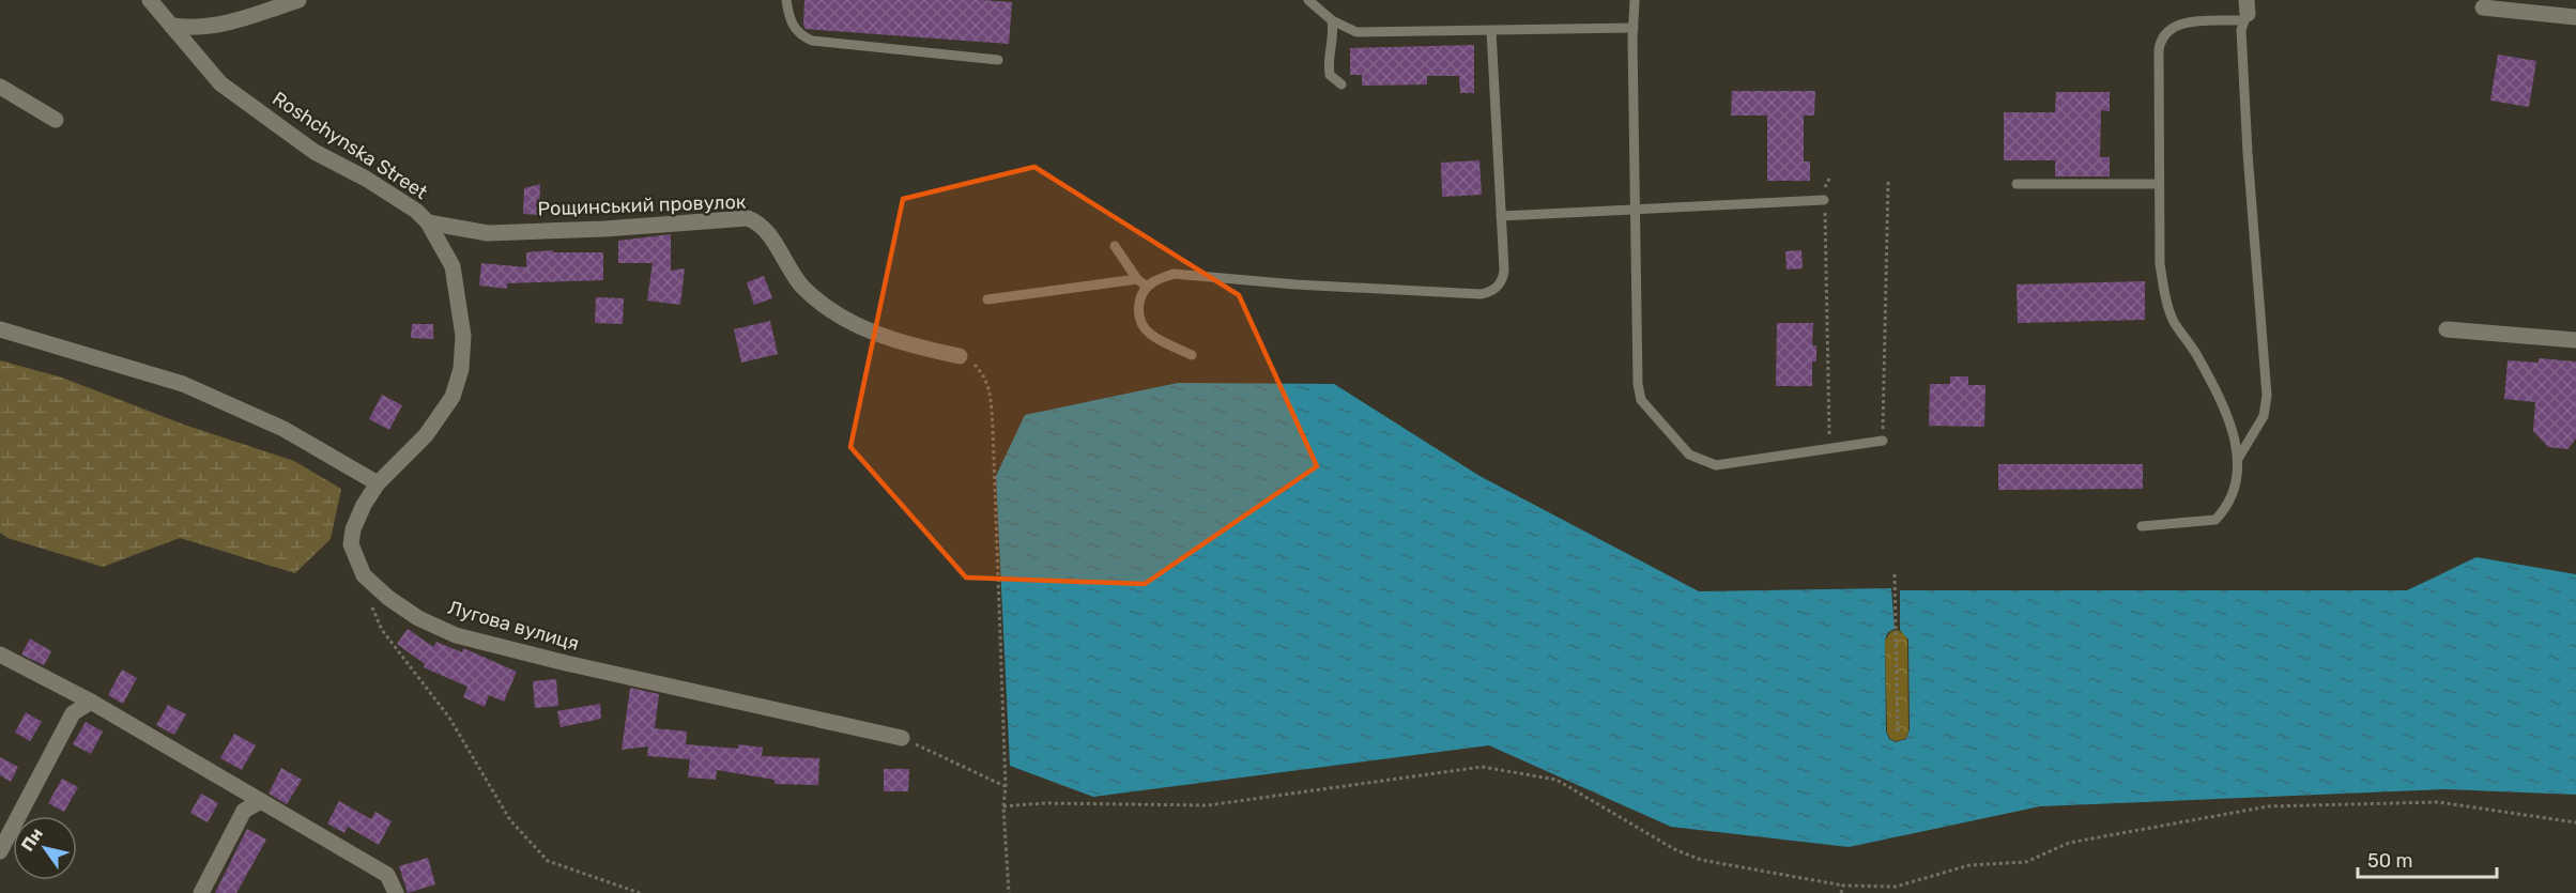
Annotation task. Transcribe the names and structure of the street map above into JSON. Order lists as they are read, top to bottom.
{
  "streets": {
    "street": ["Roshchynska Street", "Рощинський провулок", "Лугова вулиця"]
  },
  "crossings": [
    ["Roshchynska Street", "Рощинський провулок"],
    ["Roshchynska Street", "Лугова вулиця"]
  ],
  "scale_bar": "50 m",
  "north": "top left"
}
